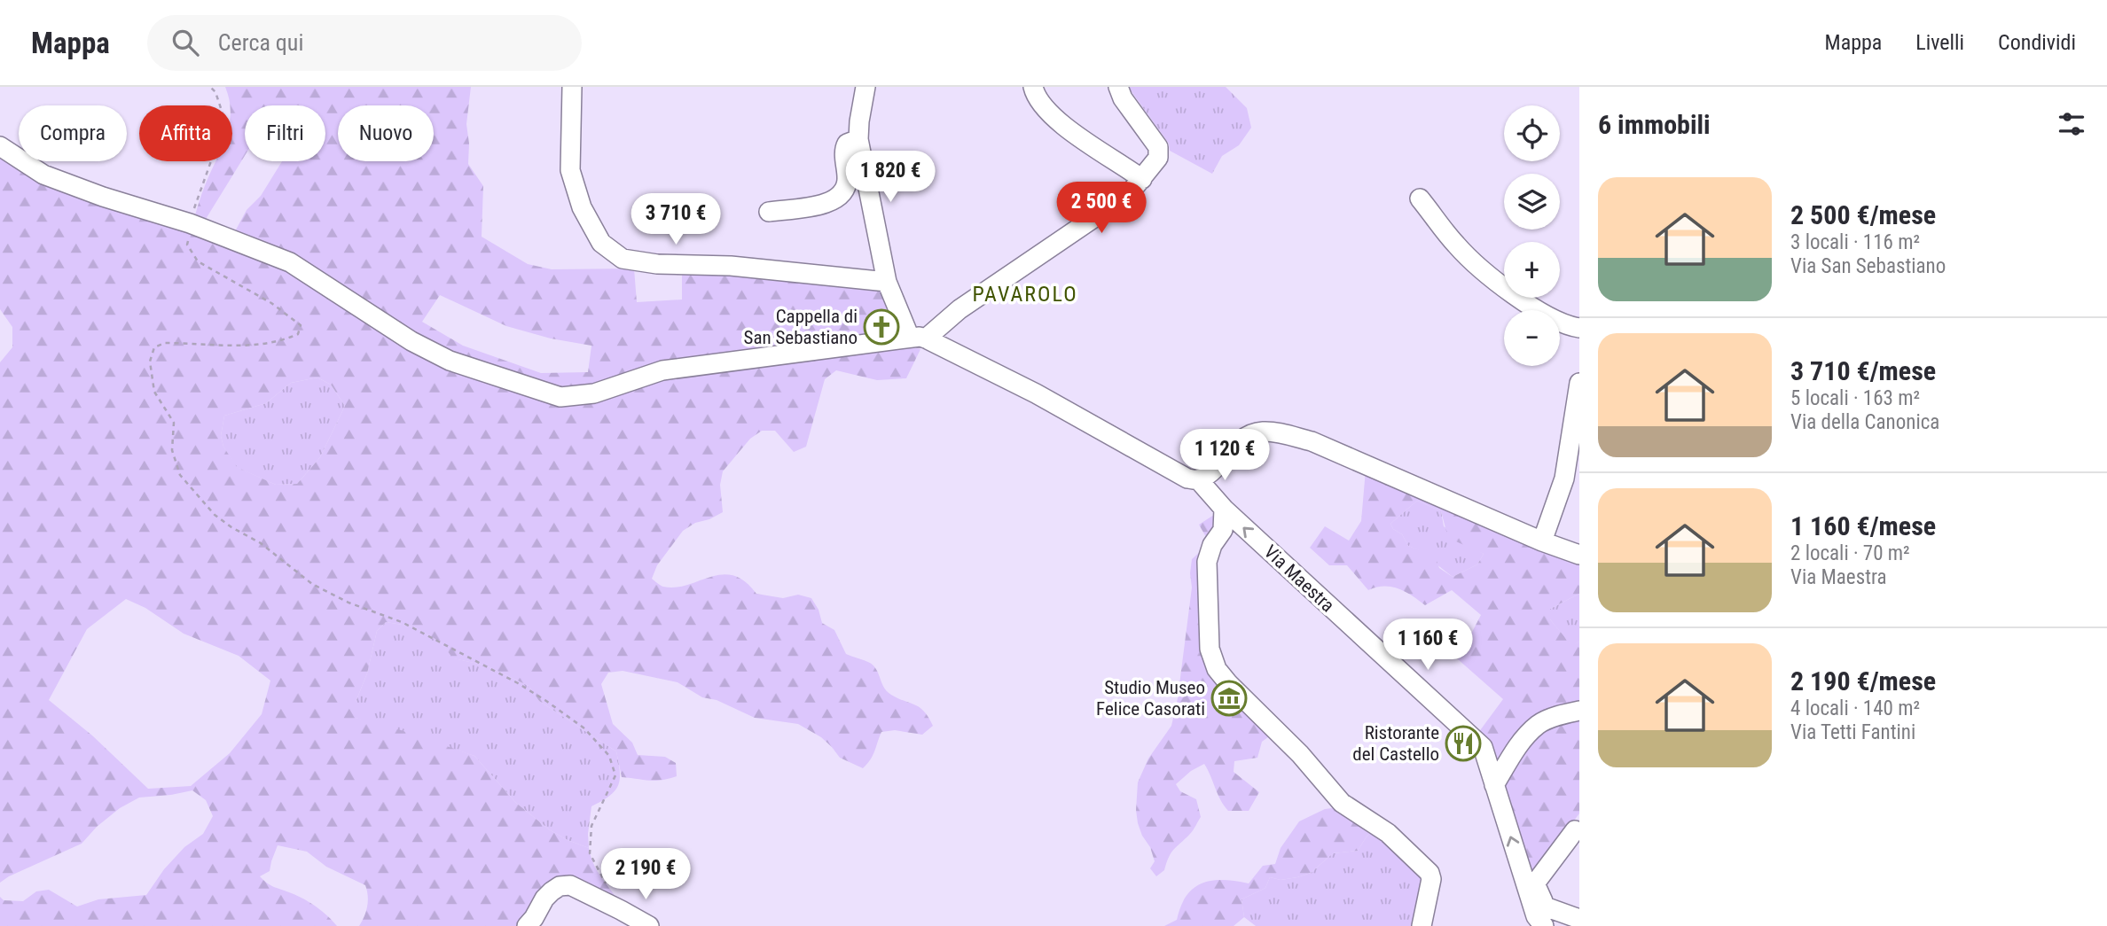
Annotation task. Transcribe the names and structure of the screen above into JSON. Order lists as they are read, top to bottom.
{
  "streets": {
    "street": ["Via Maestra"]
  },
  "one_way": ["Via Maestra"],
  "districts": ["PAVAROLO"],
  "places": {
    "church": ["Cappella di San Sebastiano"],
    "museum": ["Studio Museo Felice Casorati"],
    "restaurant": ["Ristorante del Castello"]
  },
  "page": {
    "header": "Mappa",
    "search": "Cerca qui",
    "nav": ["Mappa", "Livelli", "Condividi"],
    "heading": "6 immobili",
    "map_buttons": ["+", "−"],
    "chip": [
      "Compra",
      "Affitta",
      "Filtri",
      "Nuovo"
    ],
    "price": [
      "1 820 €",
      "2 500 €",
      "3 710 €",
      "1 120 €",
      "1 160 €",
      "2 190 €"
    ],
    "list": [
      {
        "name": "2 500 €/mese",
        "note": "3 locali · 116 m² · Via San Sebastiano"
      },
      {
        "name": "3 710 €/mese",
        "note": "5 locali · 163 m² · Via della Canonica"
      },
      {
        "name": "1 160 €/mese",
        "note": "2 locali · 70 m² · Via Maestra"
      },
      {
        "name": "2 190 €/mese",
        "note": "4 locali · 140 m² · Via Tetti Fantini"
      }
    ]
  }
}
